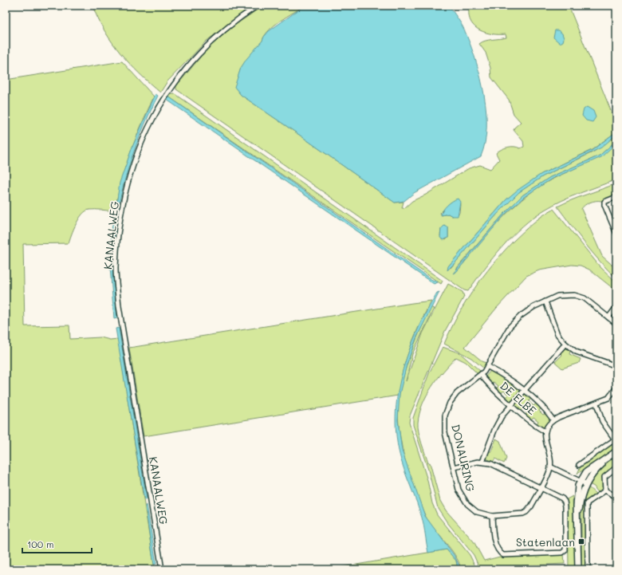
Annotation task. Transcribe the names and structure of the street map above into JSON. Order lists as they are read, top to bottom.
{
  "streets": {
    "street": ["KANAALWEG", "DE ELBE", "DONAURING"]
  },
  "crossings": [
    ["DE ELBE", "DONAURING"]
  ],
  "places": {
    "transit": ["Statenlaan"]
  },
  "scale_bar": "100 m"
}
